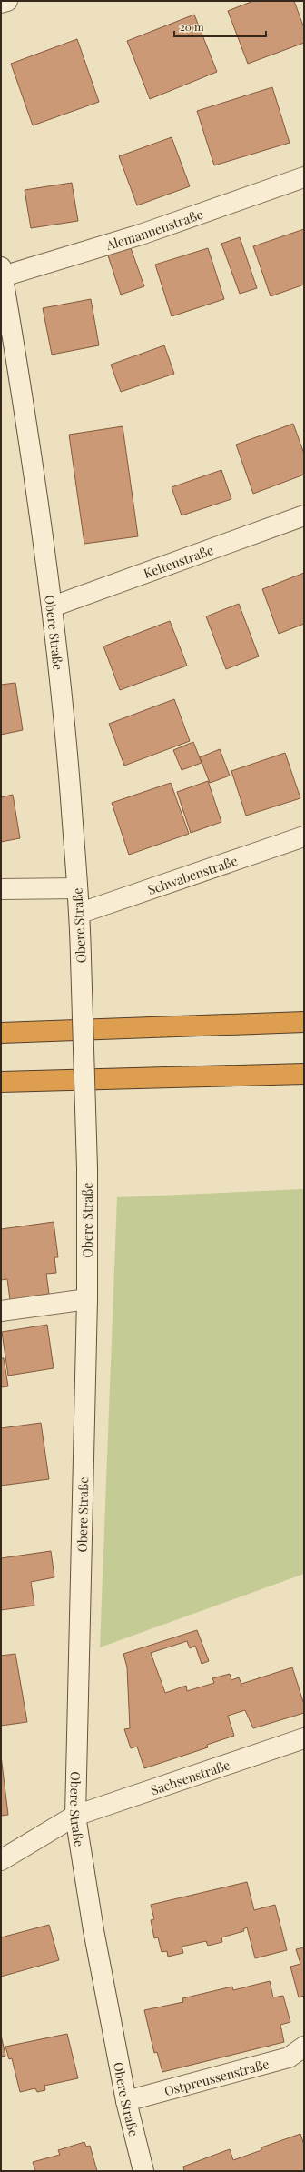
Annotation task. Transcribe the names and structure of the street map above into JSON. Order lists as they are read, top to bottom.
{
  "streets": {
    "street": [
      "Alemannenstraße",
      "Keltenstraße",
      "Obere Straße",
      "Schwabenstraße",
      "Sachsenstraße",
      "Ostpreussenstraße"
    ]
  },
  "crossings": [
    ["Alemannenstraße", "Obere Straße"],
    ["Keltenstraße", "Obere Straße"],
    ["Obere Straße", "Schwabenstraße"],
    ["Obere Straße", "Sachsenstraße"],
    ["Obere Straße", "Ostpreussenstraße"]
  ],
  "scale_bar": "20 m"
}
